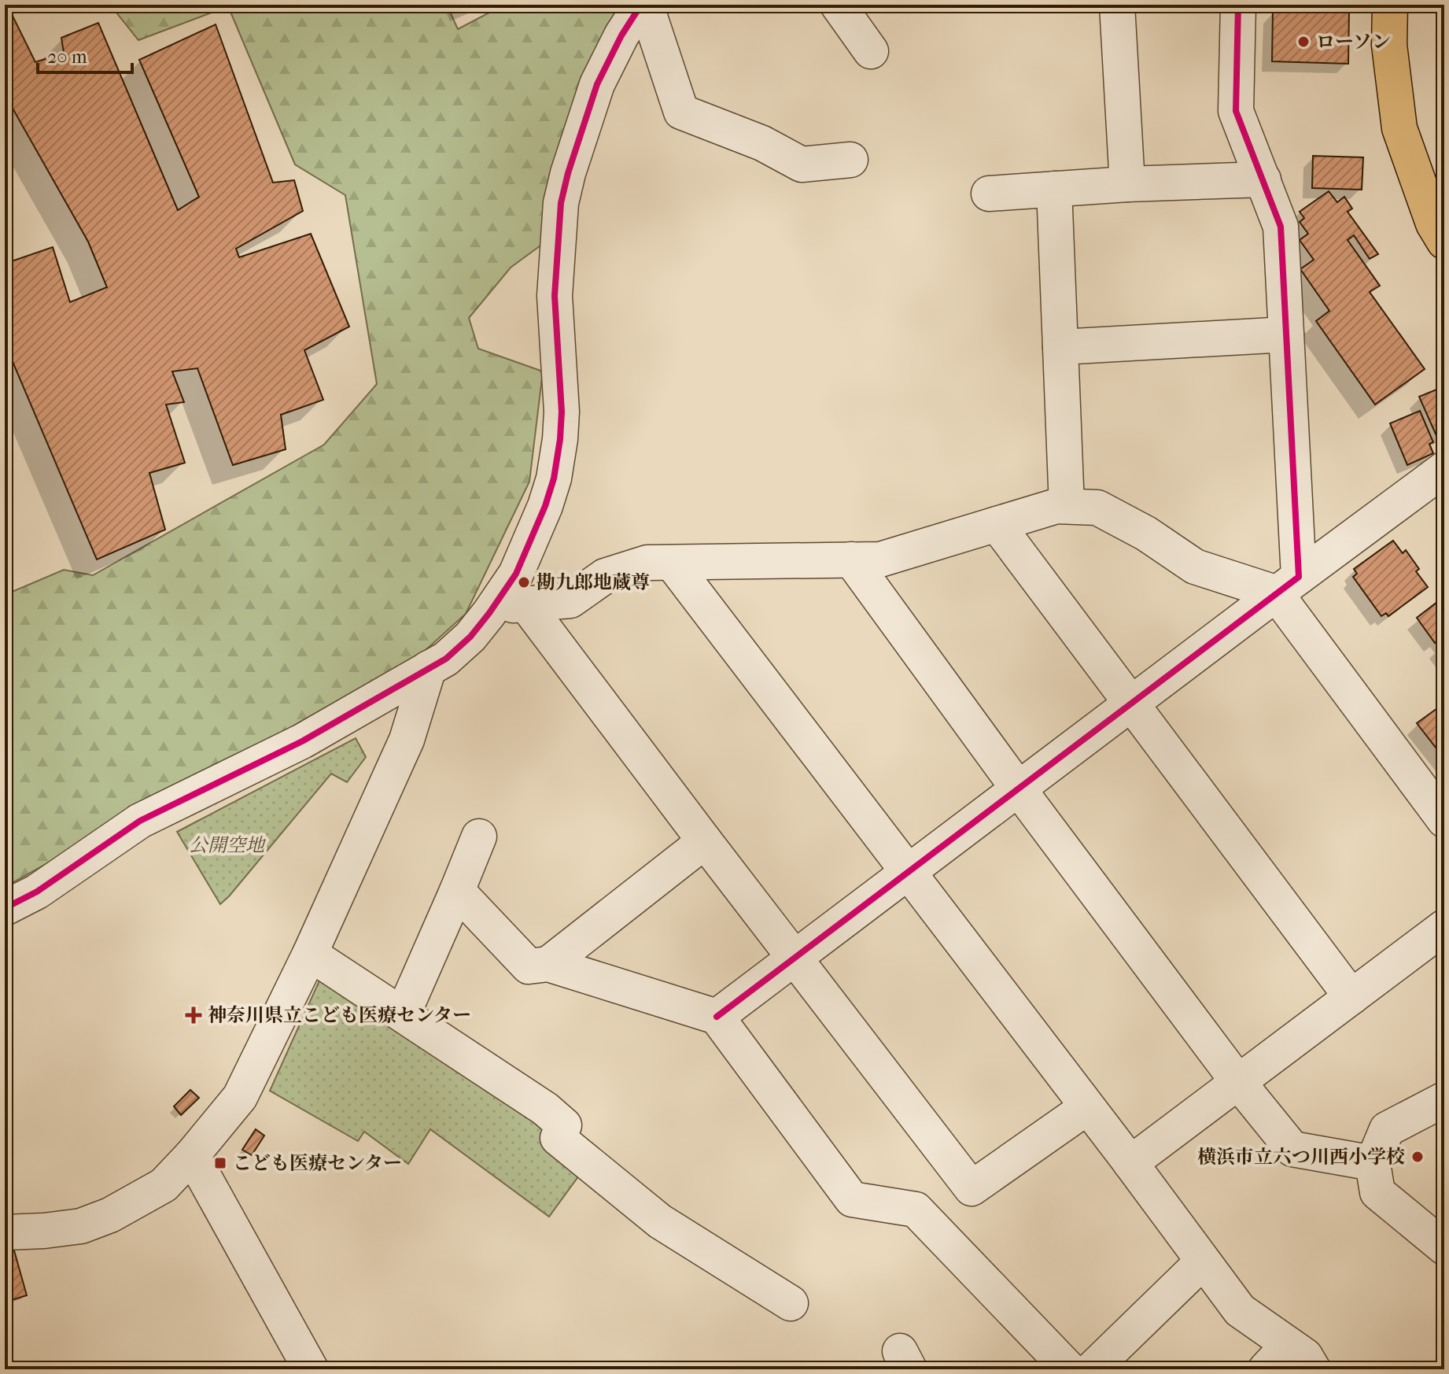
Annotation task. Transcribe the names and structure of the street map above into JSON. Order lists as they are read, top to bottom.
{
  "parks": ["公開空地"],
  "places": {
    "other": ["ローソン", "勘九郎地蔵尊", "横浜市立六つ川西小学校"],
    "health": ["神奈川県立こども医療センター"],
    "transit": ["こども医療センター"]
  },
  "scale_bar": "20 m"
}
